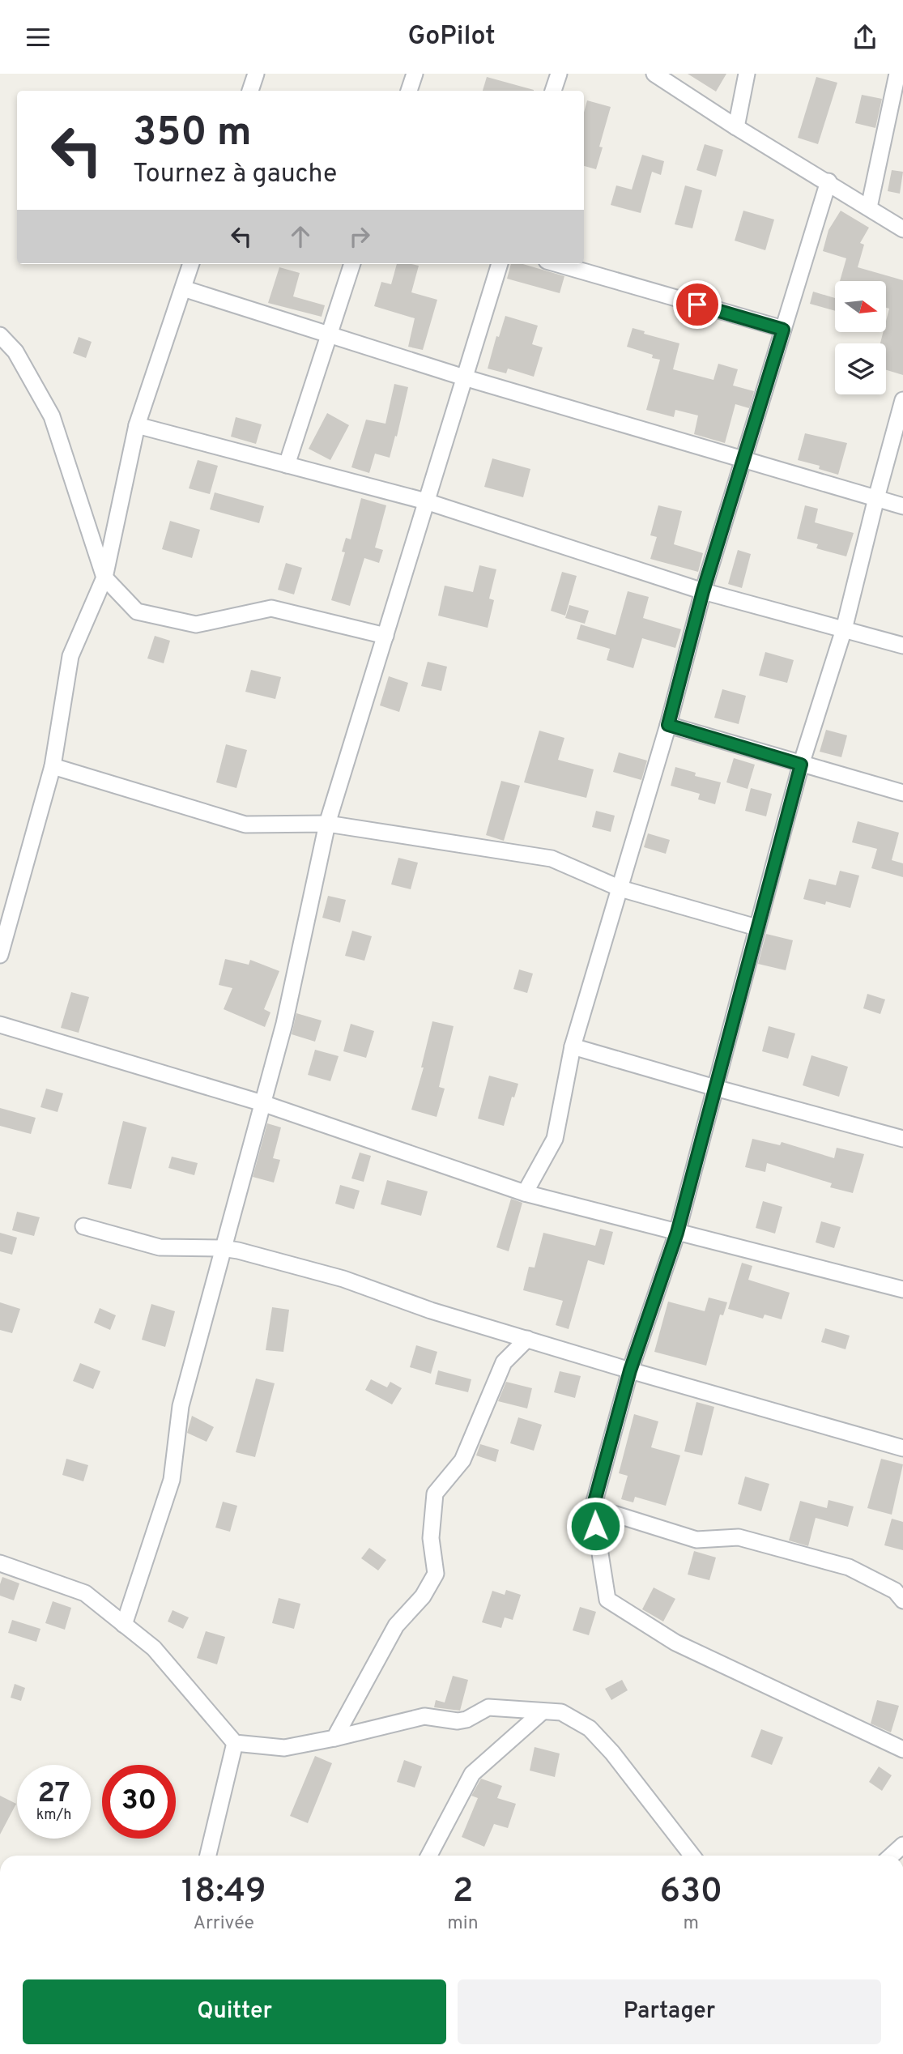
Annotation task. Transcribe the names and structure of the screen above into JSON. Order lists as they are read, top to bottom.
{
  "north": "right",
  "page": {
    "header": "GoPilot",
    "turn": ["350 m", "Tournez à gauche"],
    "speed": "27 km/h",
    "limit": "30",
    "eta": [
      "18:49",
      "Arrivée",
      "2",
      "min",
      "630",
      "m"
    ],
    "buttons": ["Quitter", "Partager"]
  }
}
